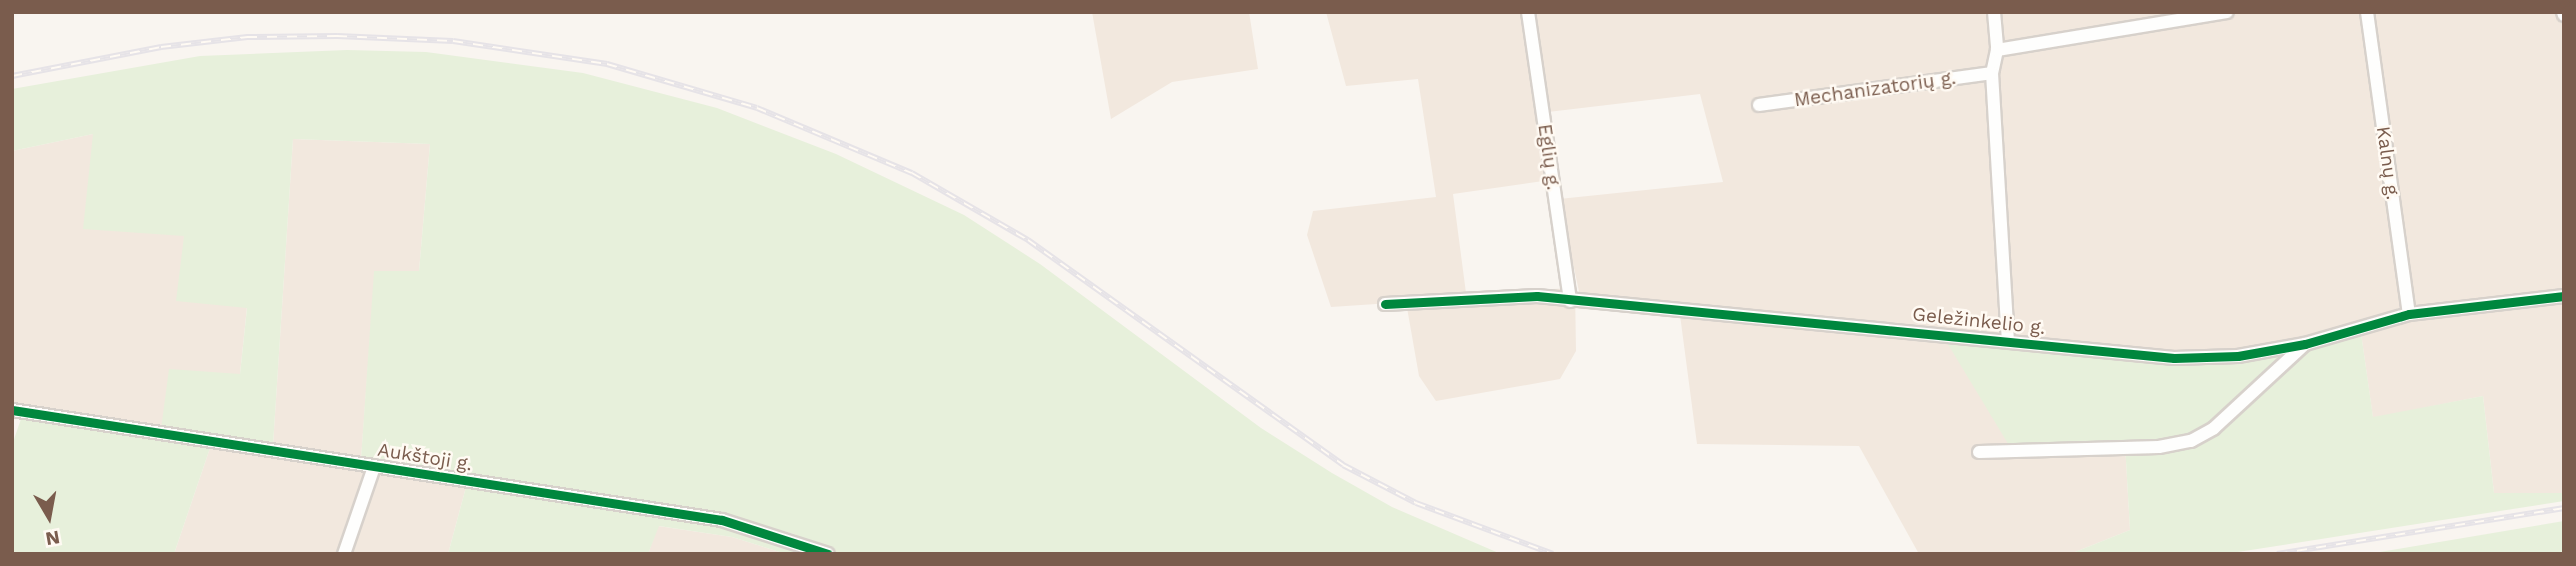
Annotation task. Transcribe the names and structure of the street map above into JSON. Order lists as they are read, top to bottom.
{
  "streets": {
    "street": [
      "Mechanizatorių g.",
      "Eglių g.",
      "Kalnų g.",
      "Geležinkelio g.",
      "Aukštoji g."
    ]
  },
  "crossings": [
    ["Eglių g.", "Geležinkelio g."],
    ["Kalnų g.", "Geležinkelio g."]
  ],
  "north": "bottom"
}
